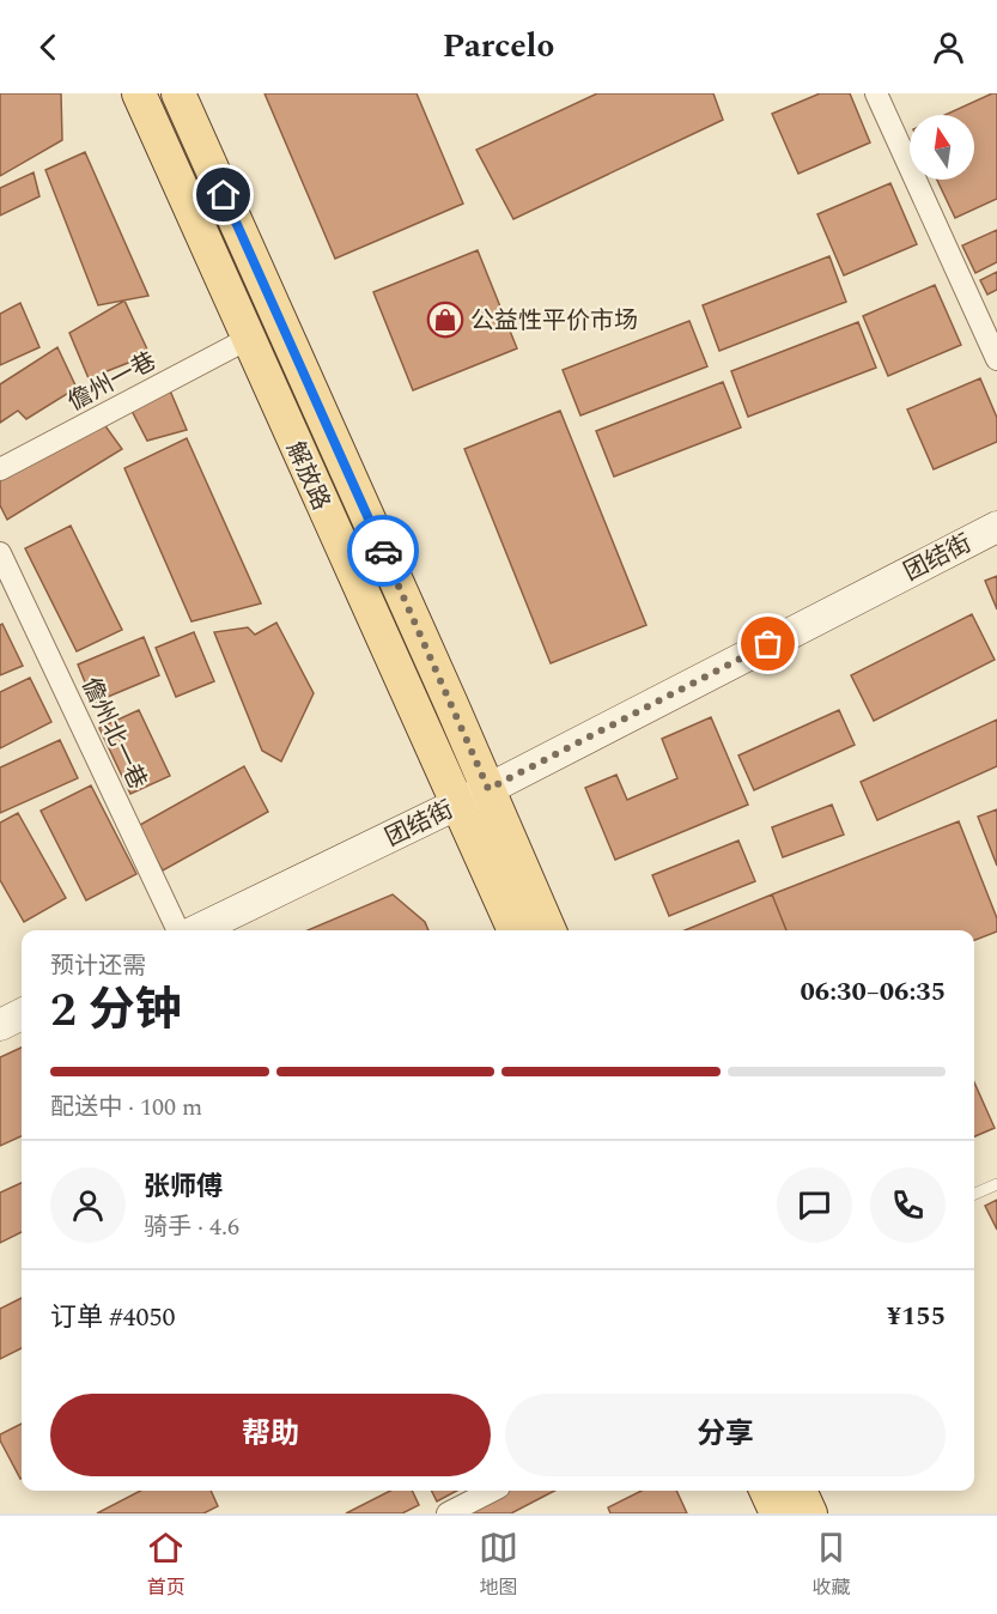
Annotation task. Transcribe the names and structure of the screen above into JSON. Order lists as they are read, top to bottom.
{
  "streets": {
    "main road": ["解放路"],
    "street": ["儋州一巷", "团结街", "儋州北一巷"]
  },
  "crossings": [
    ["儋州一巷", "解放路"],
    ["解放路", "团结街"]
  ],
  "places": {
    "shop": ["公益性平价市场"]
  },
  "north": "top",
  "page": {
    "header": "Parcelo",
    "heading": ["2 分钟", "预计还需", "06:30–06:35"],
    "panel": [
      "张师傅",
      "骑手 · 4.6",
      "订单 #4050",
      "¥155"
    ],
    "bar": "配送中 · 100 m",
    "buttons": ["帮助", "分享"],
    "tabs": ["首页", "地图", "收藏"]
  }
}
